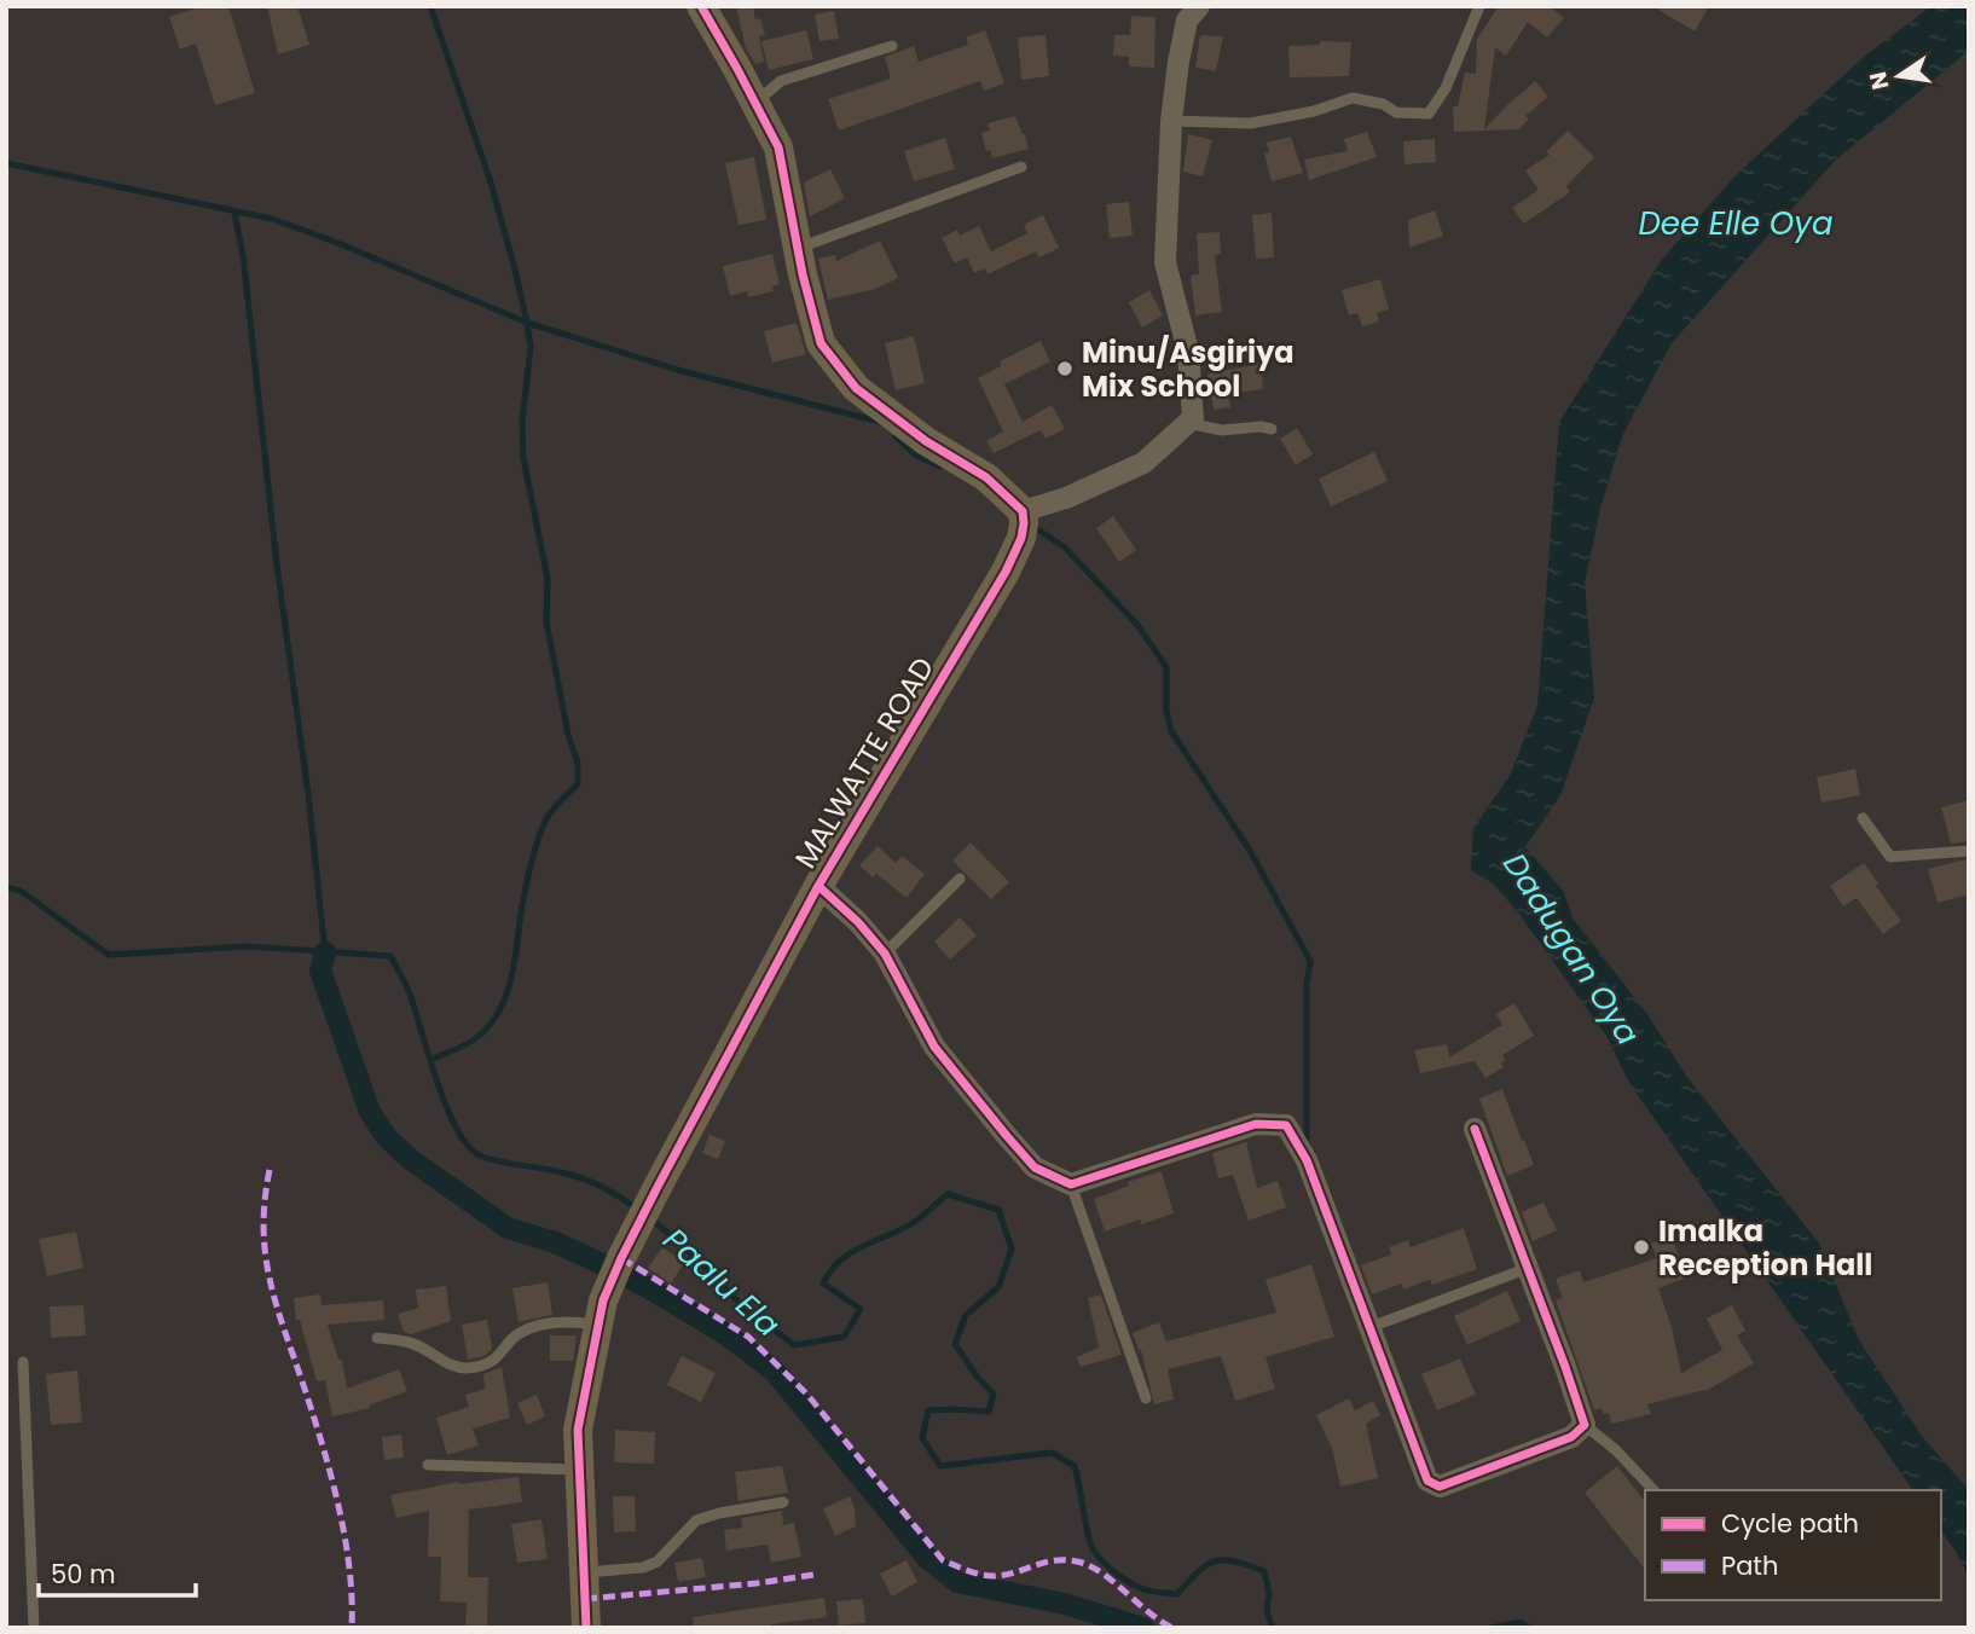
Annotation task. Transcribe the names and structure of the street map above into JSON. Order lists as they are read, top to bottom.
{
  "streets": {
    "street": ["MALWATTE ROAD"]
  },
  "water": ["Dee Elle Oya", "Dadugan Oya", "Paalu Ela"],
  "places": ["Minu/Asgiriya Mix School", "Imalka Reception Hall"],
  "legend": ["Cycle path", "Path"],
  "scale_bar": "50 m",
  "north": "left"
}
